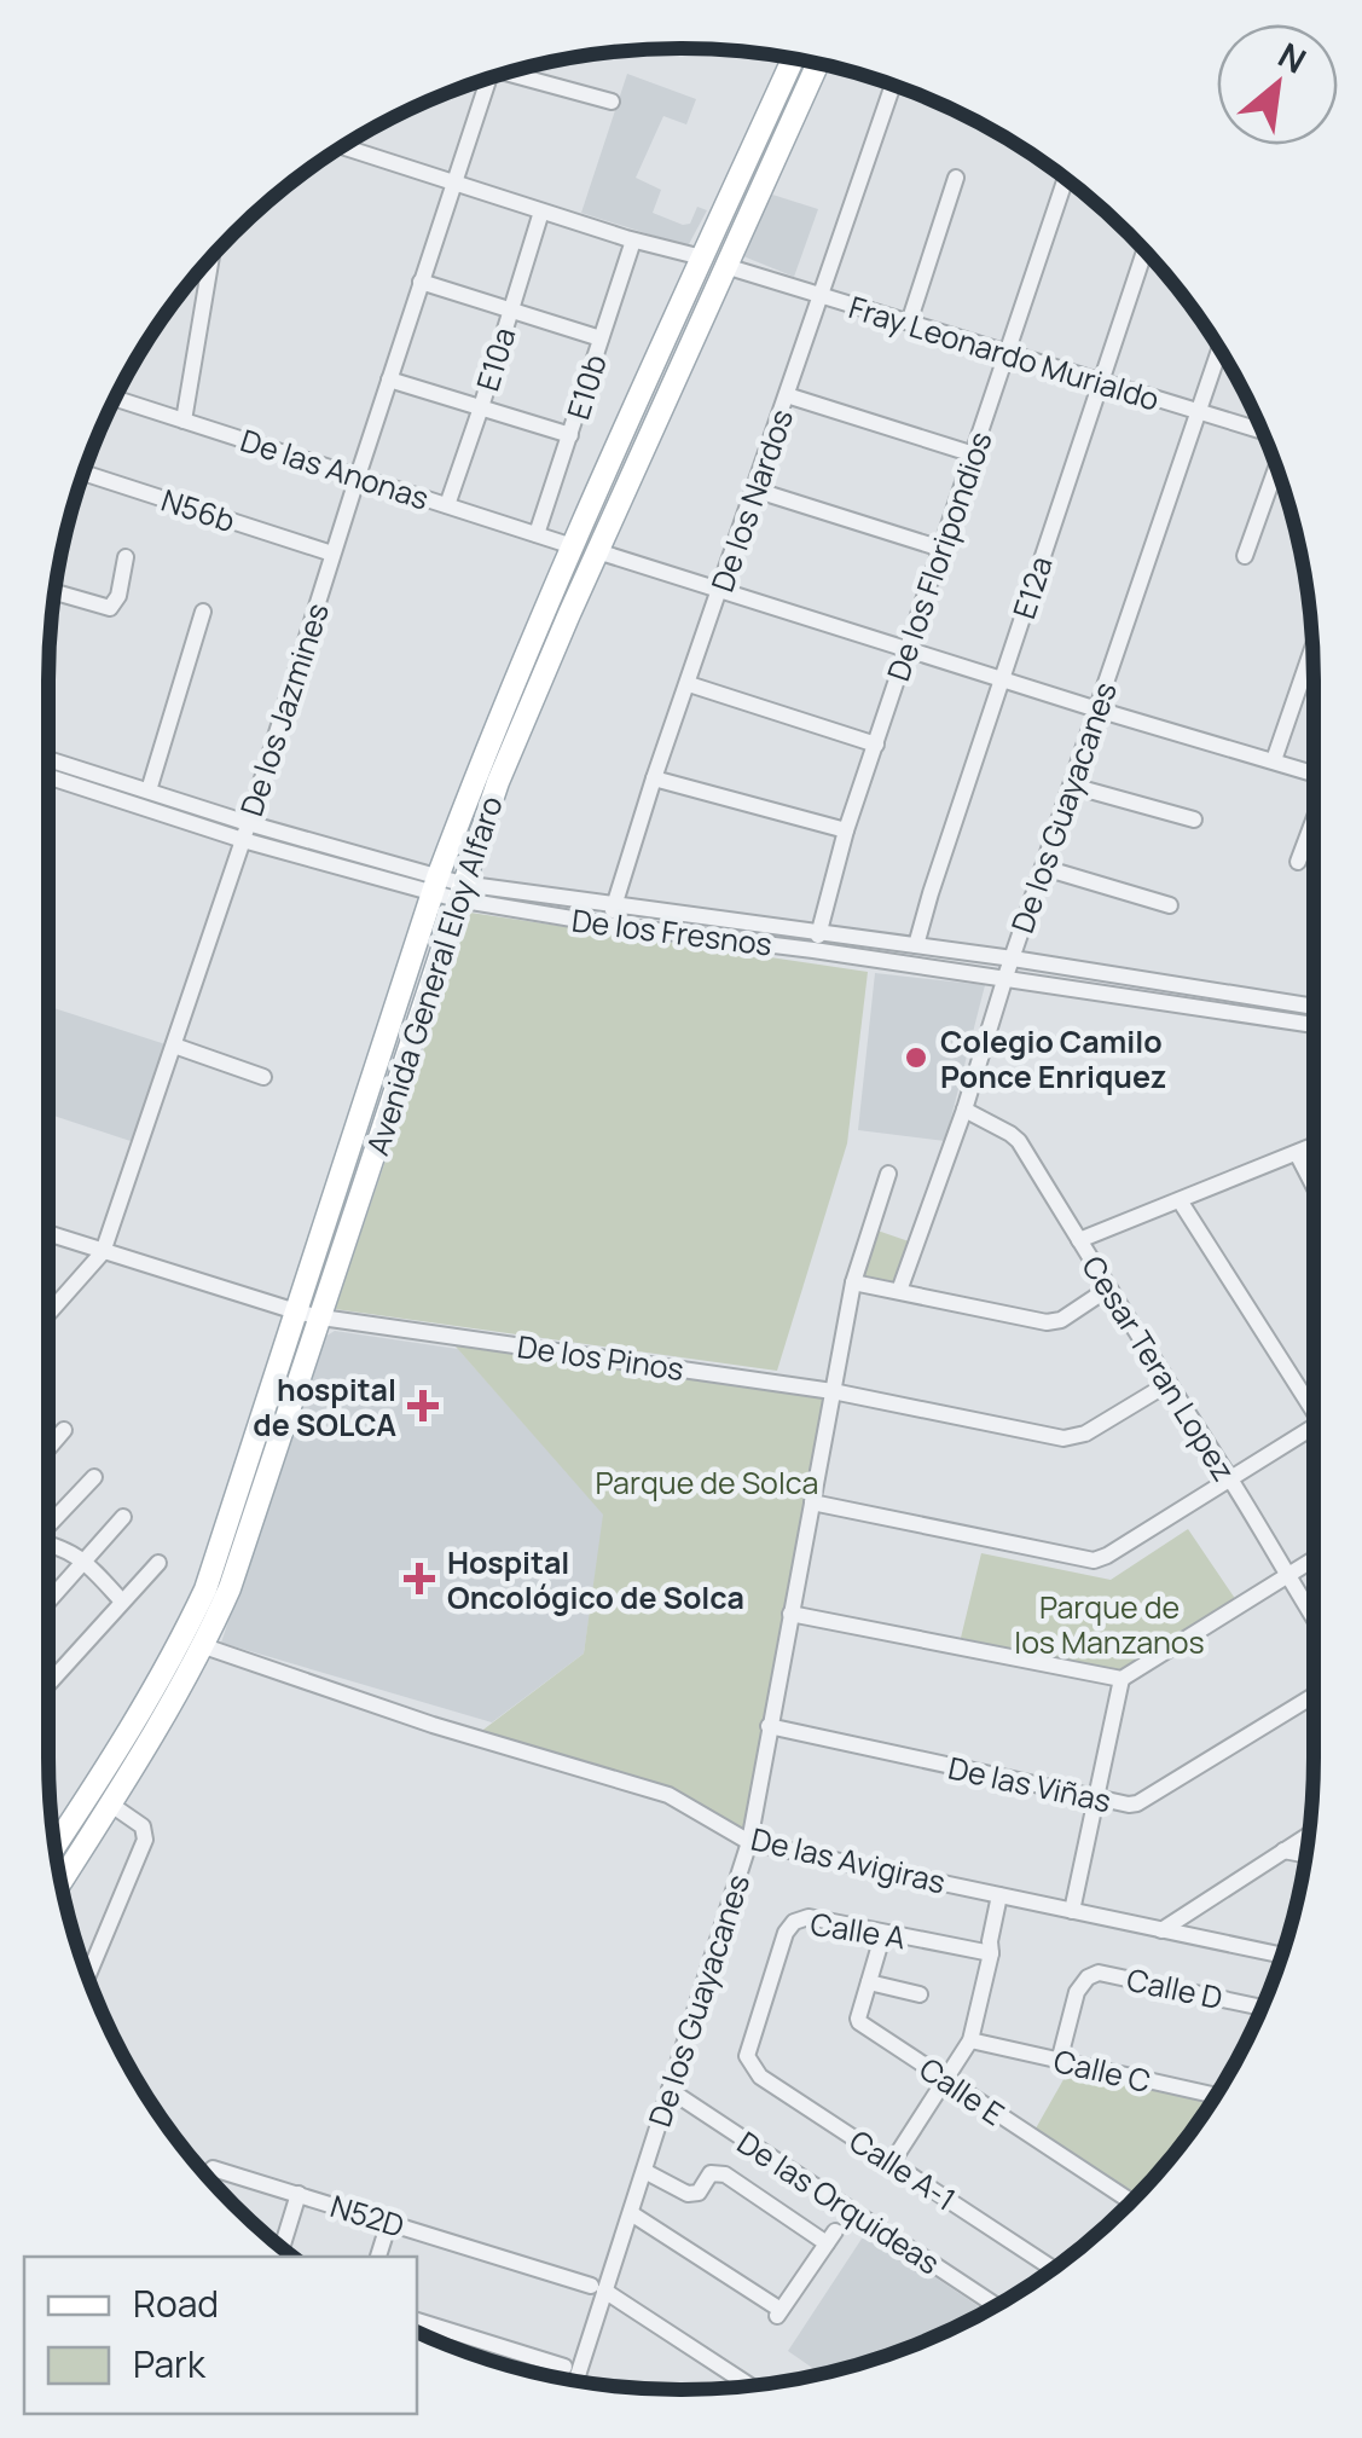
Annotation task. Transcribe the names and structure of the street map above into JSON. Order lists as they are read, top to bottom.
{
  "streets": {
    "main road": ["Avenida General Eloy Alfaro"],
    "street": [
      "Fray Leonardo Murialdo",
      "E10a",
      "E10b",
      "De las Anonas",
      "De los Nardos",
      "N56b",
      "De los Floripondios",
      "E12a",
      "De los Jazmines",
      "De los Guayacanes",
      "De los Fresnos",
      "De los Pinos",
      "Cesar Teran Lopez",
      "De las Viñas",
      "De las Avigiras",
      "Calle A",
      "Calle D",
      "Calle C",
      "Calle E",
      "Calle A-1",
      "De las Orquideas",
      "N52D"
    ]
  },
  "crossings": [
    ["Fray Leonardo Murialdo", "De los Nardos"],
    ["Fray Leonardo Murialdo", "De los Floripondios"],
    ["Fray Leonardo Murialdo", "E12a"],
    ["Fray Leonardo Murialdo", "De los Guayacanes"],
    ["Fray Leonardo Murialdo", "Avenida General Eloy Alfaro"],
    ["E10a", "De las Anonas"],
    ["E10b", "De las Anonas"],
    ["De las Anonas", "De los Jazmines"],
    ["De las Anonas", "Avenida General Eloy Alfaro"],
    ["De los Nardos", "De los Fresnos"],
    ["N56b", "De los Jazmines"],
    ["De los Floripondios", "De los Fresnos"],
    ["E12a", "De los Fresnos"],
    ["De los Jazmines", "De los Fresnos"],
    ["De los Jazmines", "De los Pinos"],
    ["De los Guayacanes", "De los Fresnos"],
    ["De los Guayacanes", "De los Pinos"],
    ["De los Guayacanes", "Cesar Teran Lopez"],
    ["De los Guayacanes", "De las Viñas"],
    ["De los Guayacanes", "De las Avigiras"],
    ["De los Guayacanes", "De las Orquideas"],
    ["De los Guayacanes", "N52D"],
    ["De los Fresnos", "Avenida General Eloy Alfaro"],
    ["Avenida General Eloy Alfaro", "De los Pinos"],
    ["Avenida General Eloy Alfaro", "De las Avigiras"],
    ["De los Pinos", "Cesar Teran Lopez"],
    ["Calle A", "Calle E"],
    ["Calle A", "Calle A-1"],
    ["Calle D", "Calle C"]
  ],
  "parks": ["Parque de Solca", "Parque de los Manzanos"],
  "places": {
    "other": ["Colegio Camilo Ponce Enriquez"],
    "health": ["hospital de SOLCA", "Hospital Oncológico de Solca"]
  },
  "legend": ["Road", "Park"],
  "north": "top right"
}
